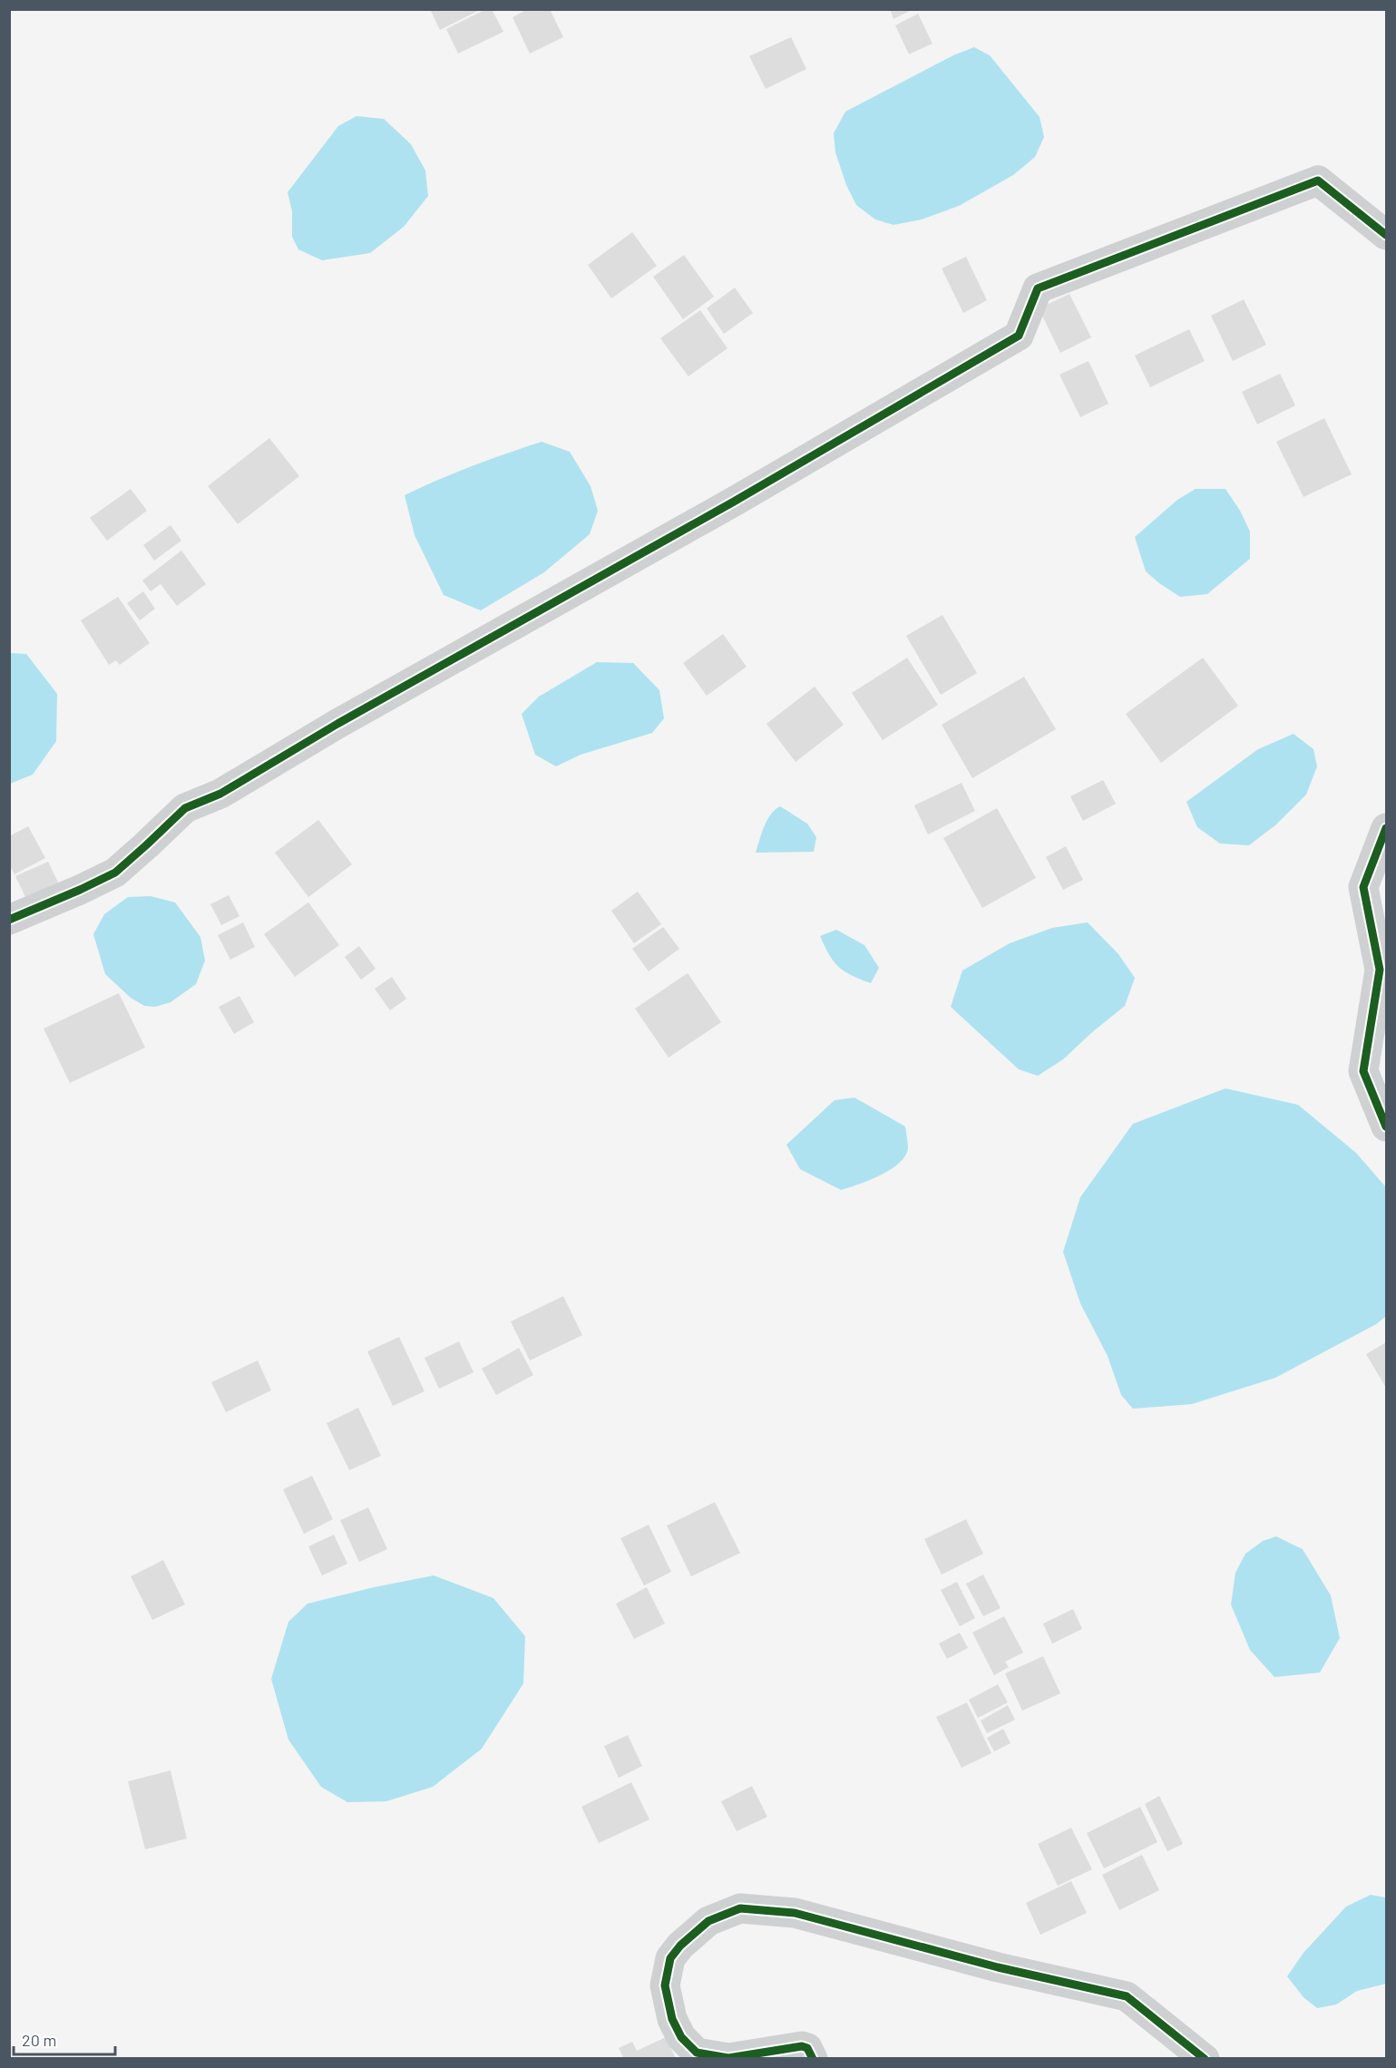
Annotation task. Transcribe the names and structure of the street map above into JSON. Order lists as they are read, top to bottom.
{
  "scale_bar": "20 m"
}
